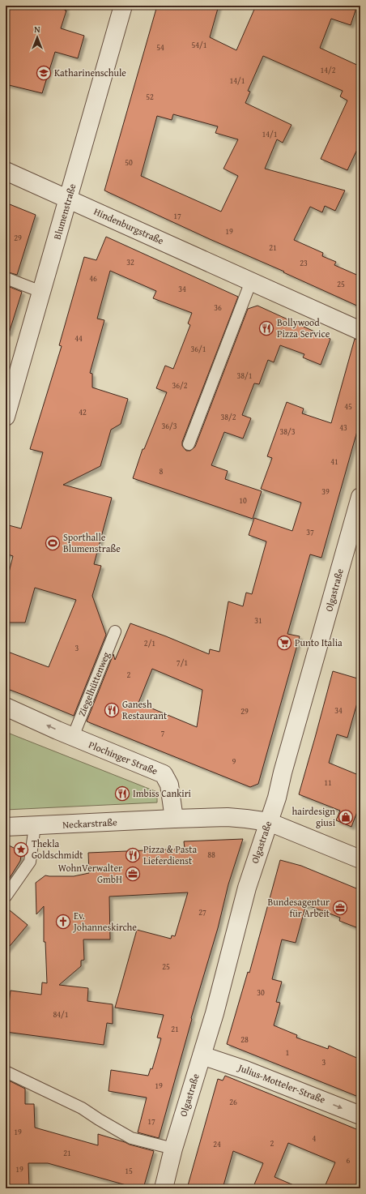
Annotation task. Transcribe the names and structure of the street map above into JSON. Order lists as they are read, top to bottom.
{
  "streets": {
    "street": [
      "Blumenstraße",
      "Hindenburgstraße",
      "Olgastraße",
      "Plochinger Straße",
      "Neckarstraße",
      "Julius-Motteler-Straße"
    ],
    "lane": ["Ziegelhüttenweg"]
  },
  "crossings": [
    ["Blumenstraße", "Hindenburgstraße"],
    ["Olgastraße", "Julius-Motteler-Straße"],
    ["Ziegelhüttenweg", "Plochinger Straße"],
    ["Plochinger Straße", "Neckarstraße"]
  ],
  "one_way": ["Julius-Motteler-Straße"],
  "places": {
    "school or university": ["Katharinenschule"],
    "restaurant": [
      "Bollywood Pizza Service",
      "Ganesh Restaurant",
      "Imbiss Cankiri",
      "Pizza & Pasta Lieferdienst"
    ],
    "sports": ["Sporthalle Blumenstraße"],
    "supermarket": ["Punto Italia"],
    "shop": ["hairdesign giusi"],
    "place": ["Thekla Goldschmidt"],
    "office": ["WohnVerwalter GmbH", "Bundesagentur für Arbeit"],
    "church": ["Ev. Johanneskirche"]
  },
  "house_numbers": [
    "54/1",
    "54",
    "14/2",
    "14/1",
    "52",
    "14/1",
    "50",
    "17",
    "19",
    "29",
    "21",
    "32",
    "23",
    "46",
    "25",
    "34",
    "36",
    "44",
    "36/1",
    "38/1",
    "36/2",
    "45",
    "42",
    "38/2",
    "36/3",
    "43",
    "38/3",
    "41",
    "8",
    "39",
    "10",
    "37",
    "31",
    "2/1",
    "3",
    "7/1",
    "2",
    "34",
    "29",
    "7",
    "9",
    "11",
    "88",
    "27",
    "25",
    "30",
    "84/1",
    "21",
    "28",
    "1",
    "3",
    "19",
    "26",
    "17",
    "19",
    "4",
    "2",
    "24",
    "21",
    "6",
    "19",
    "15"
  ],
  "north": "top"
}
